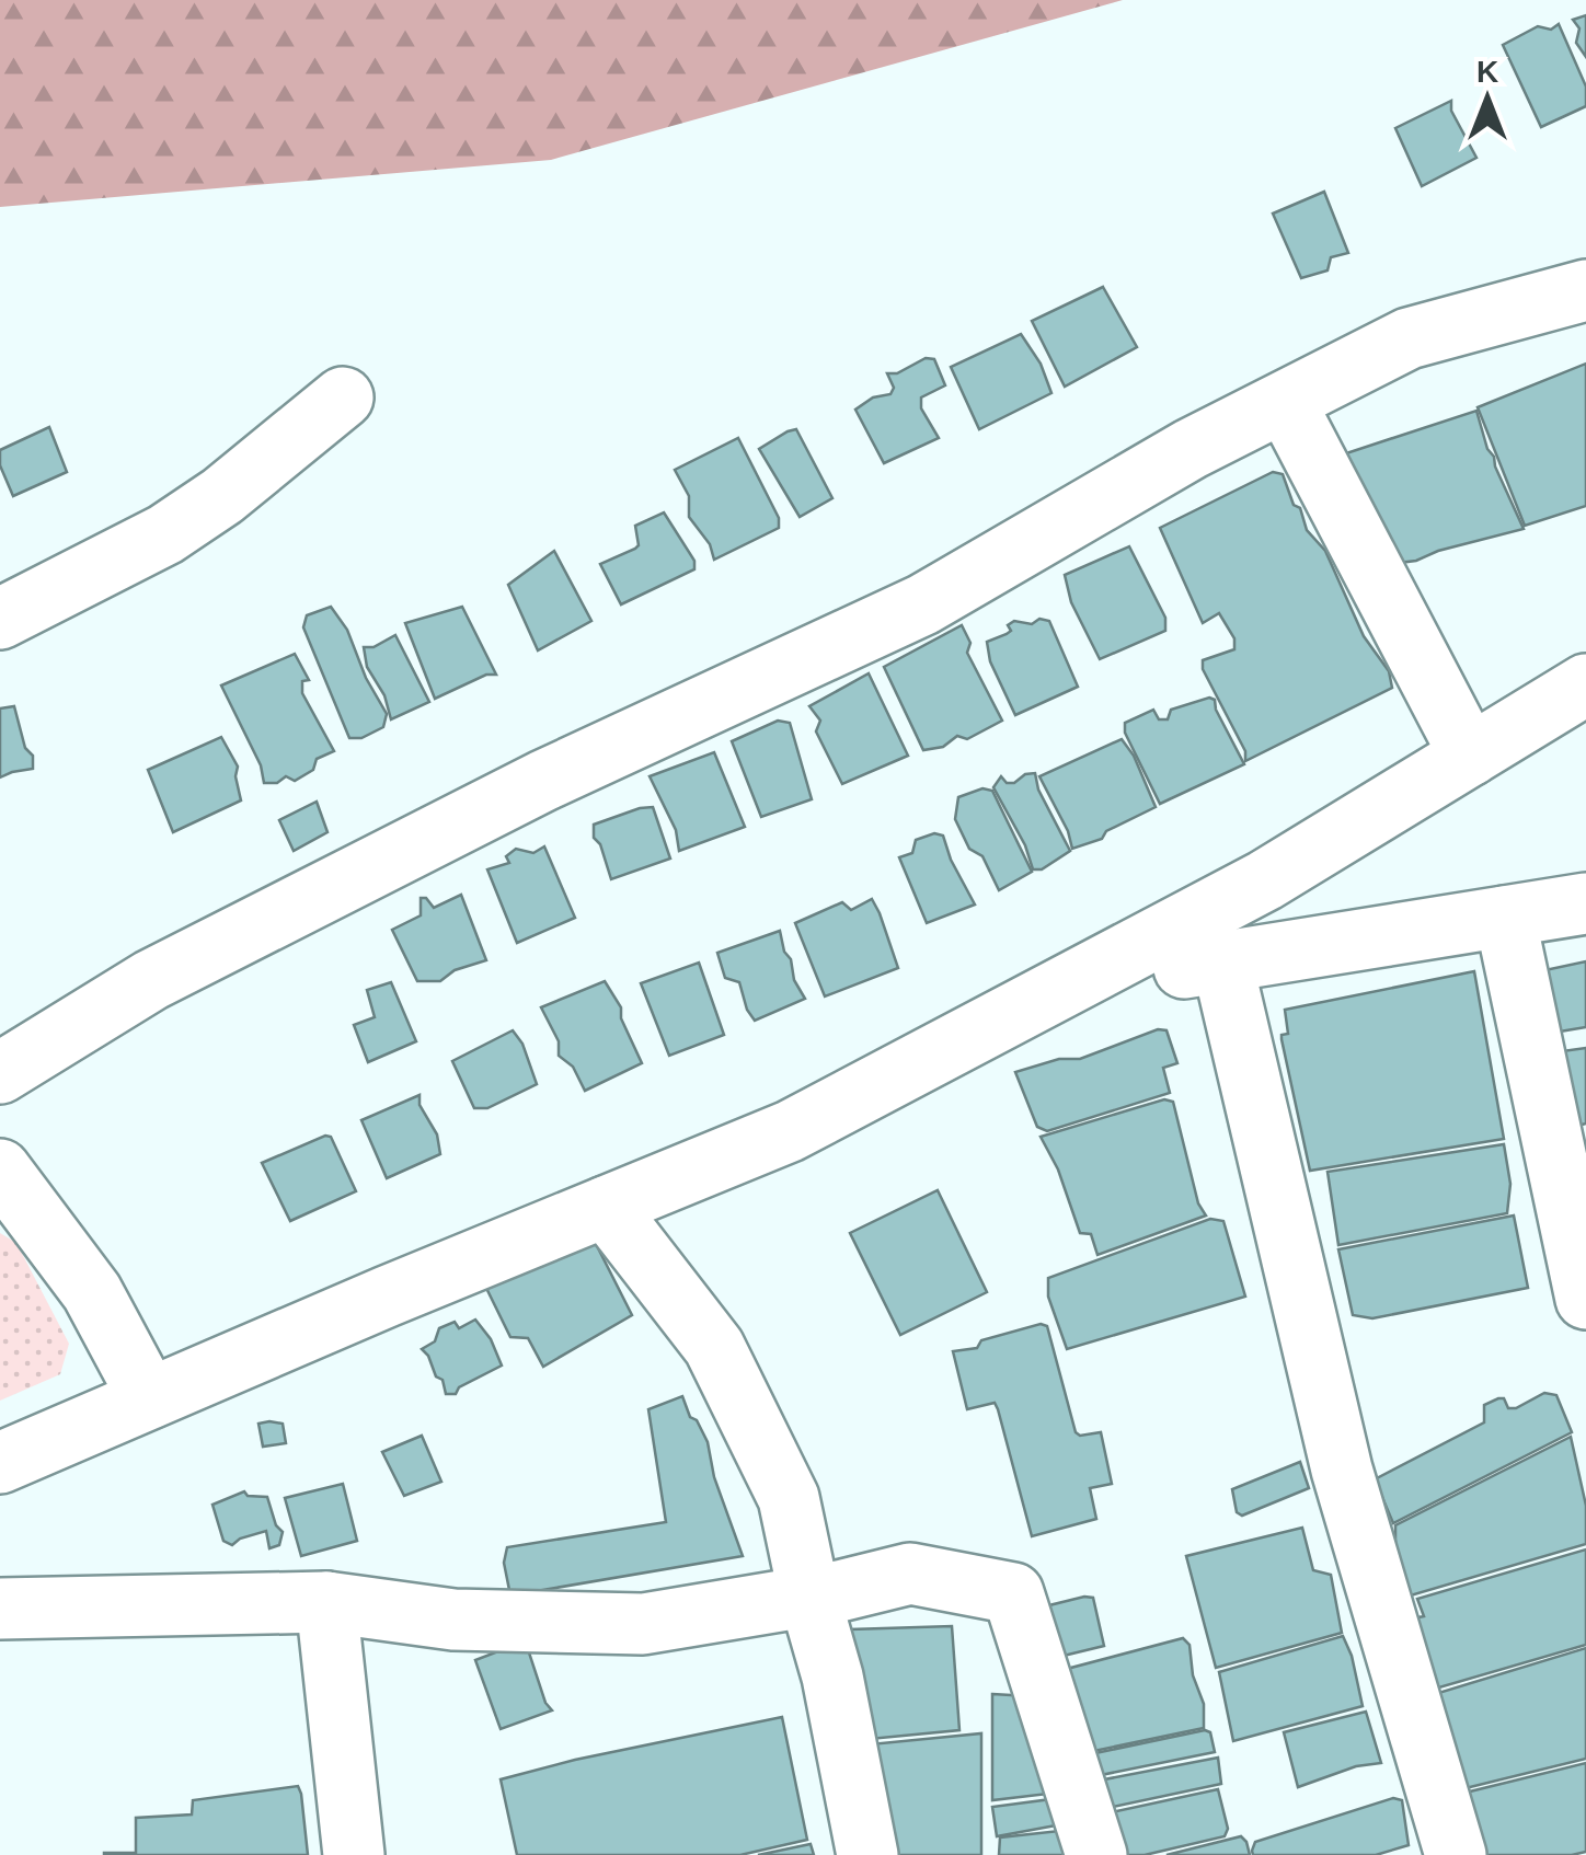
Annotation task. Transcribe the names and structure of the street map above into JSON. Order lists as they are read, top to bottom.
{
  "north": "top"
}
